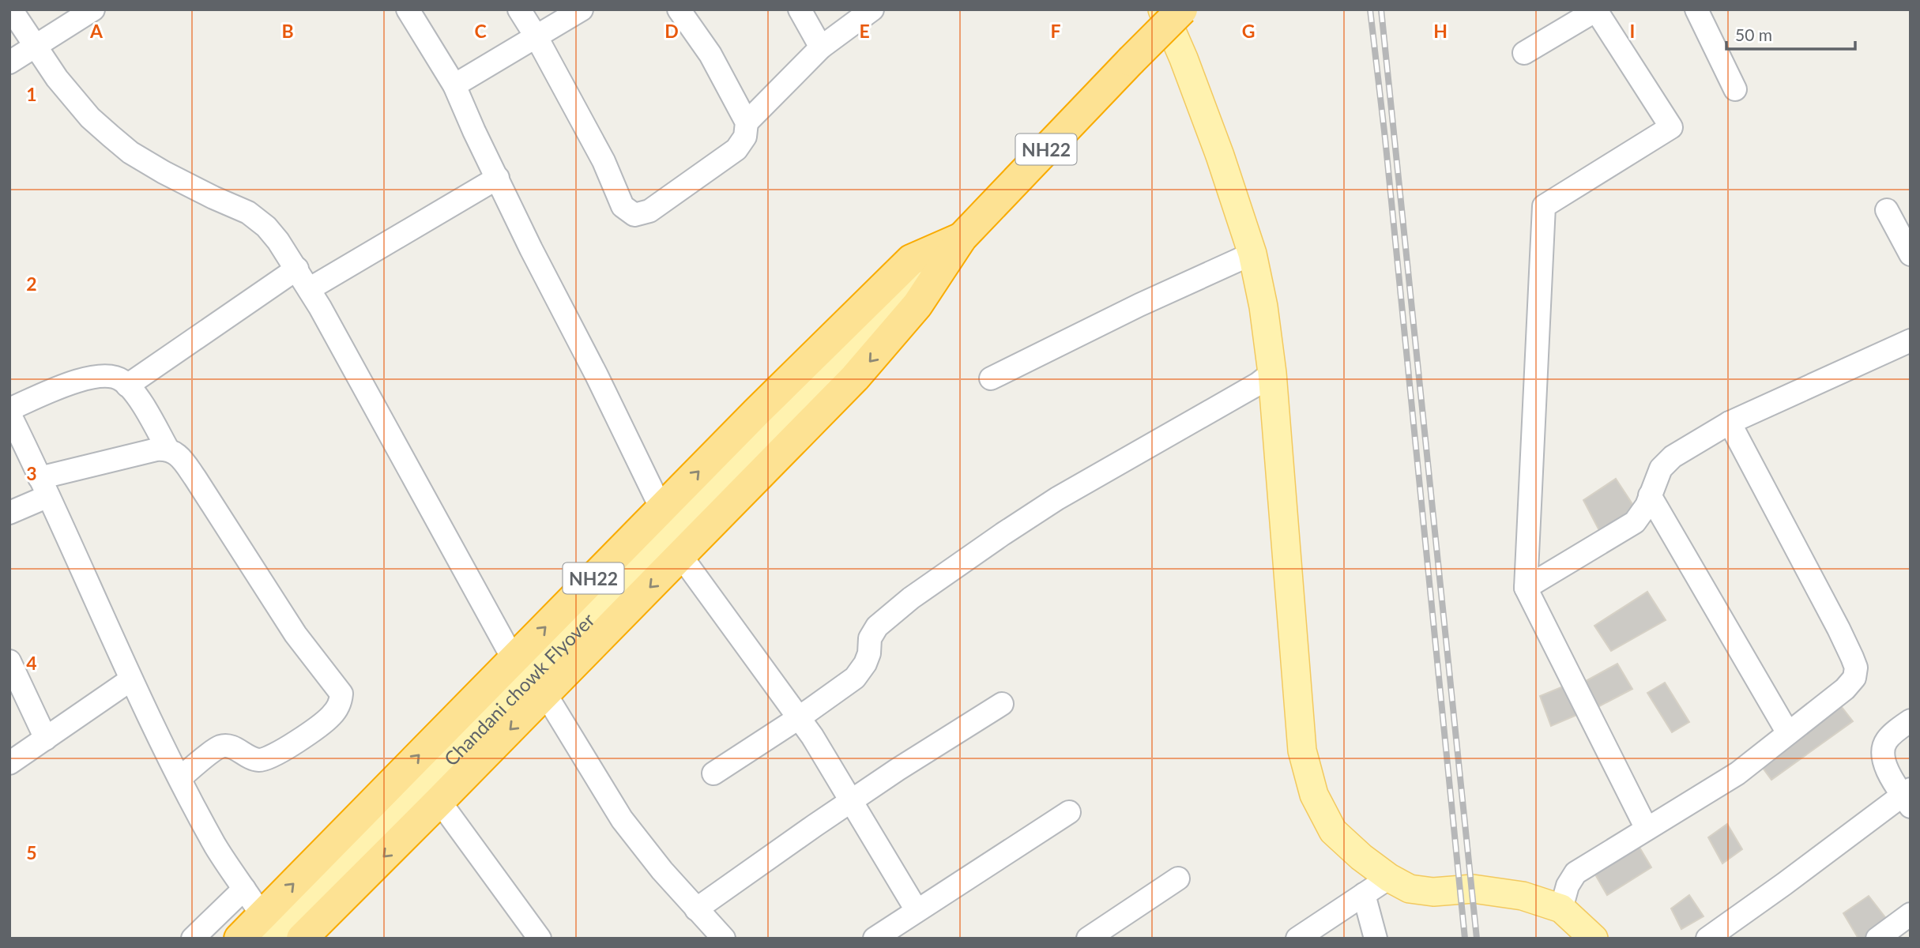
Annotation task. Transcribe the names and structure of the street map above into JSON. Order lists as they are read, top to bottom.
{
  "streets": {
    "highway": ["NH22"],
    "main road": ["Chandani chowk Flyover"]
  },
  "crossings": [
    ["NH22", "Chandani chowk Flyover"]
  ],
  "scale_bar": "50 m",
  "grid": {
    "columns": [
      "A",
      "B",
      "C",
      "D",
      "E",
      "F",
      "G",
      "H",
      "I"
    ],
    "rows": [
      "1",
      "2",
      "3",
      "4",
      "5"
    ]
  }
}
